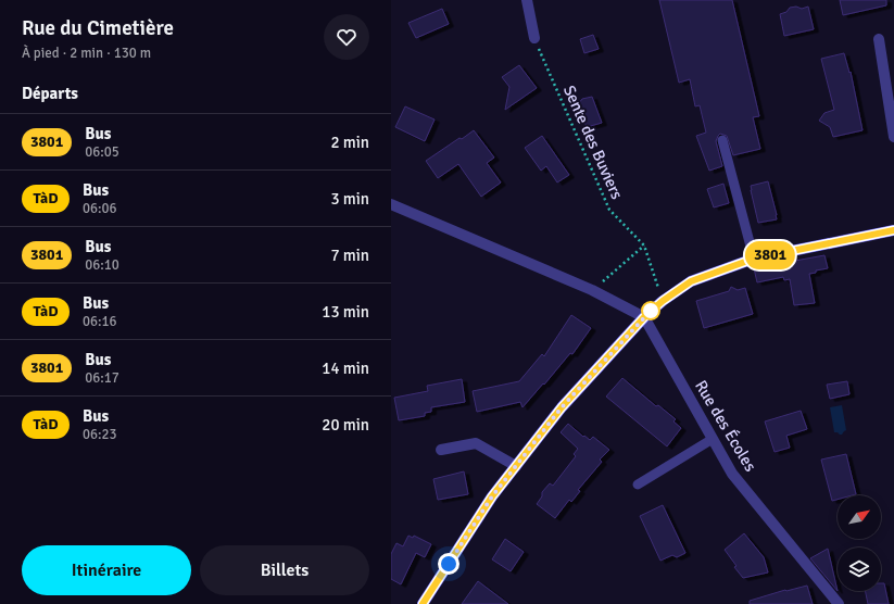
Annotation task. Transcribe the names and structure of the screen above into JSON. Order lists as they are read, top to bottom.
{
  "streets": {
    "street": ["Rue des Écoles"],
    "path": ["Sente des Buviers"]
  },
  "lines": ["bus line 3801"],
  "north": "top right",
  "page": {
    "heading": [
      ["Rue du Cimetière", "À pied · 2 min · 130 m"],
      "Départs"
    ],
    "on_map": "3801",
    "list": [
      {
        "mark": "3801",
        "name": "Bus",
        "note": "06:05",
        "value": "2 min"
      },
      {
        "mark": "TàD",
        "name": "Bus",
        "note": "06:06",
        "value": "3 min"
      },
      {
        "mark": "3801",
        "name": "Bus",
        "note": "06:10",
        "value": "7 min"
      },
      {
        "mark": "TàD",
        "name": "Bus",
        "note": "06:16",
        "value": "13 min"
      },
      {
        "mark": "3801",
        "name": "Bus",
        "note": "06:17",
        "value": "14 min"
      },
      {
        "mark": "TàD",
        "name": "Bus",
        "note": "06:23",
        "value": "20 min"
      }
    ],
    "buttons": ["Itinéraire", "Billets"]
  }
}
